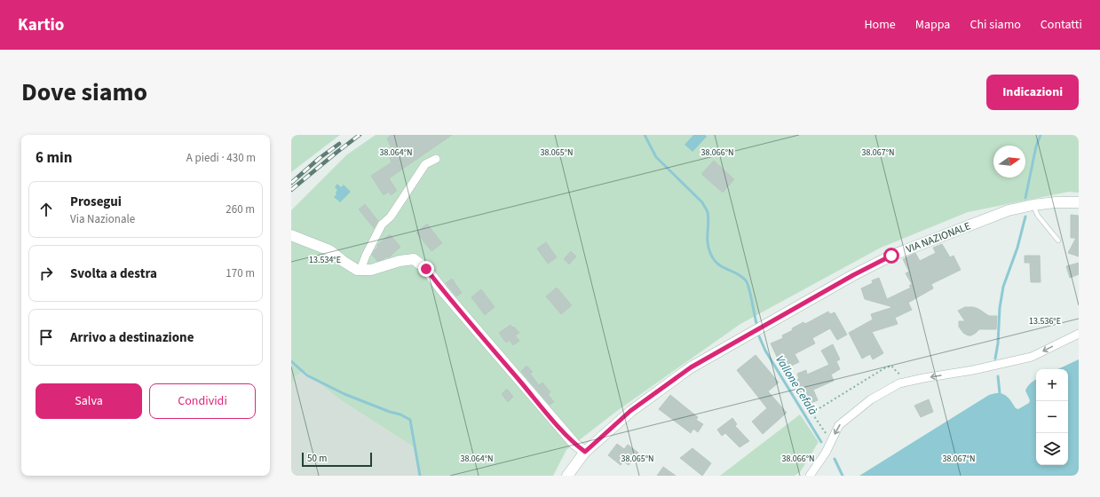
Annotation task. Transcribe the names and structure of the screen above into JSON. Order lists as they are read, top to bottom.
{
  "streets": {
    "main road": ["VIA NAZIONALE"]
  },
  "water": ["Vallone Cefalà"],
  "scale_bar": "50 m",
  "north": "right",
  "page": {
    "header": "Kartio",
    "nav": [
      "Home",
      "Mappa",
      "Chi siamo",
      "Contatti"
    ],
    "title": "Dove siamo",
    "buttons": [
      "Indicazioni",
      ["Salva", "Condividi"]
    ],
    "heading": ["6 min", "A piedi · 430 m"],
    "list": [
      ["Prosegui", "Via Nazionale", "260 m"],
      ["Svolta a destra", "170 m"],
      "Arrivo a destinazione"
    ],
    "map_buttons": ["+", "−"],
    "scale": "50 m"
  },
  "coordinates": [
    "38.064°N",
    "38.065°N",
    "38.066°N",
    "38.067°N",
    "13.534°E",
    "13.536°E"
  ]
}
